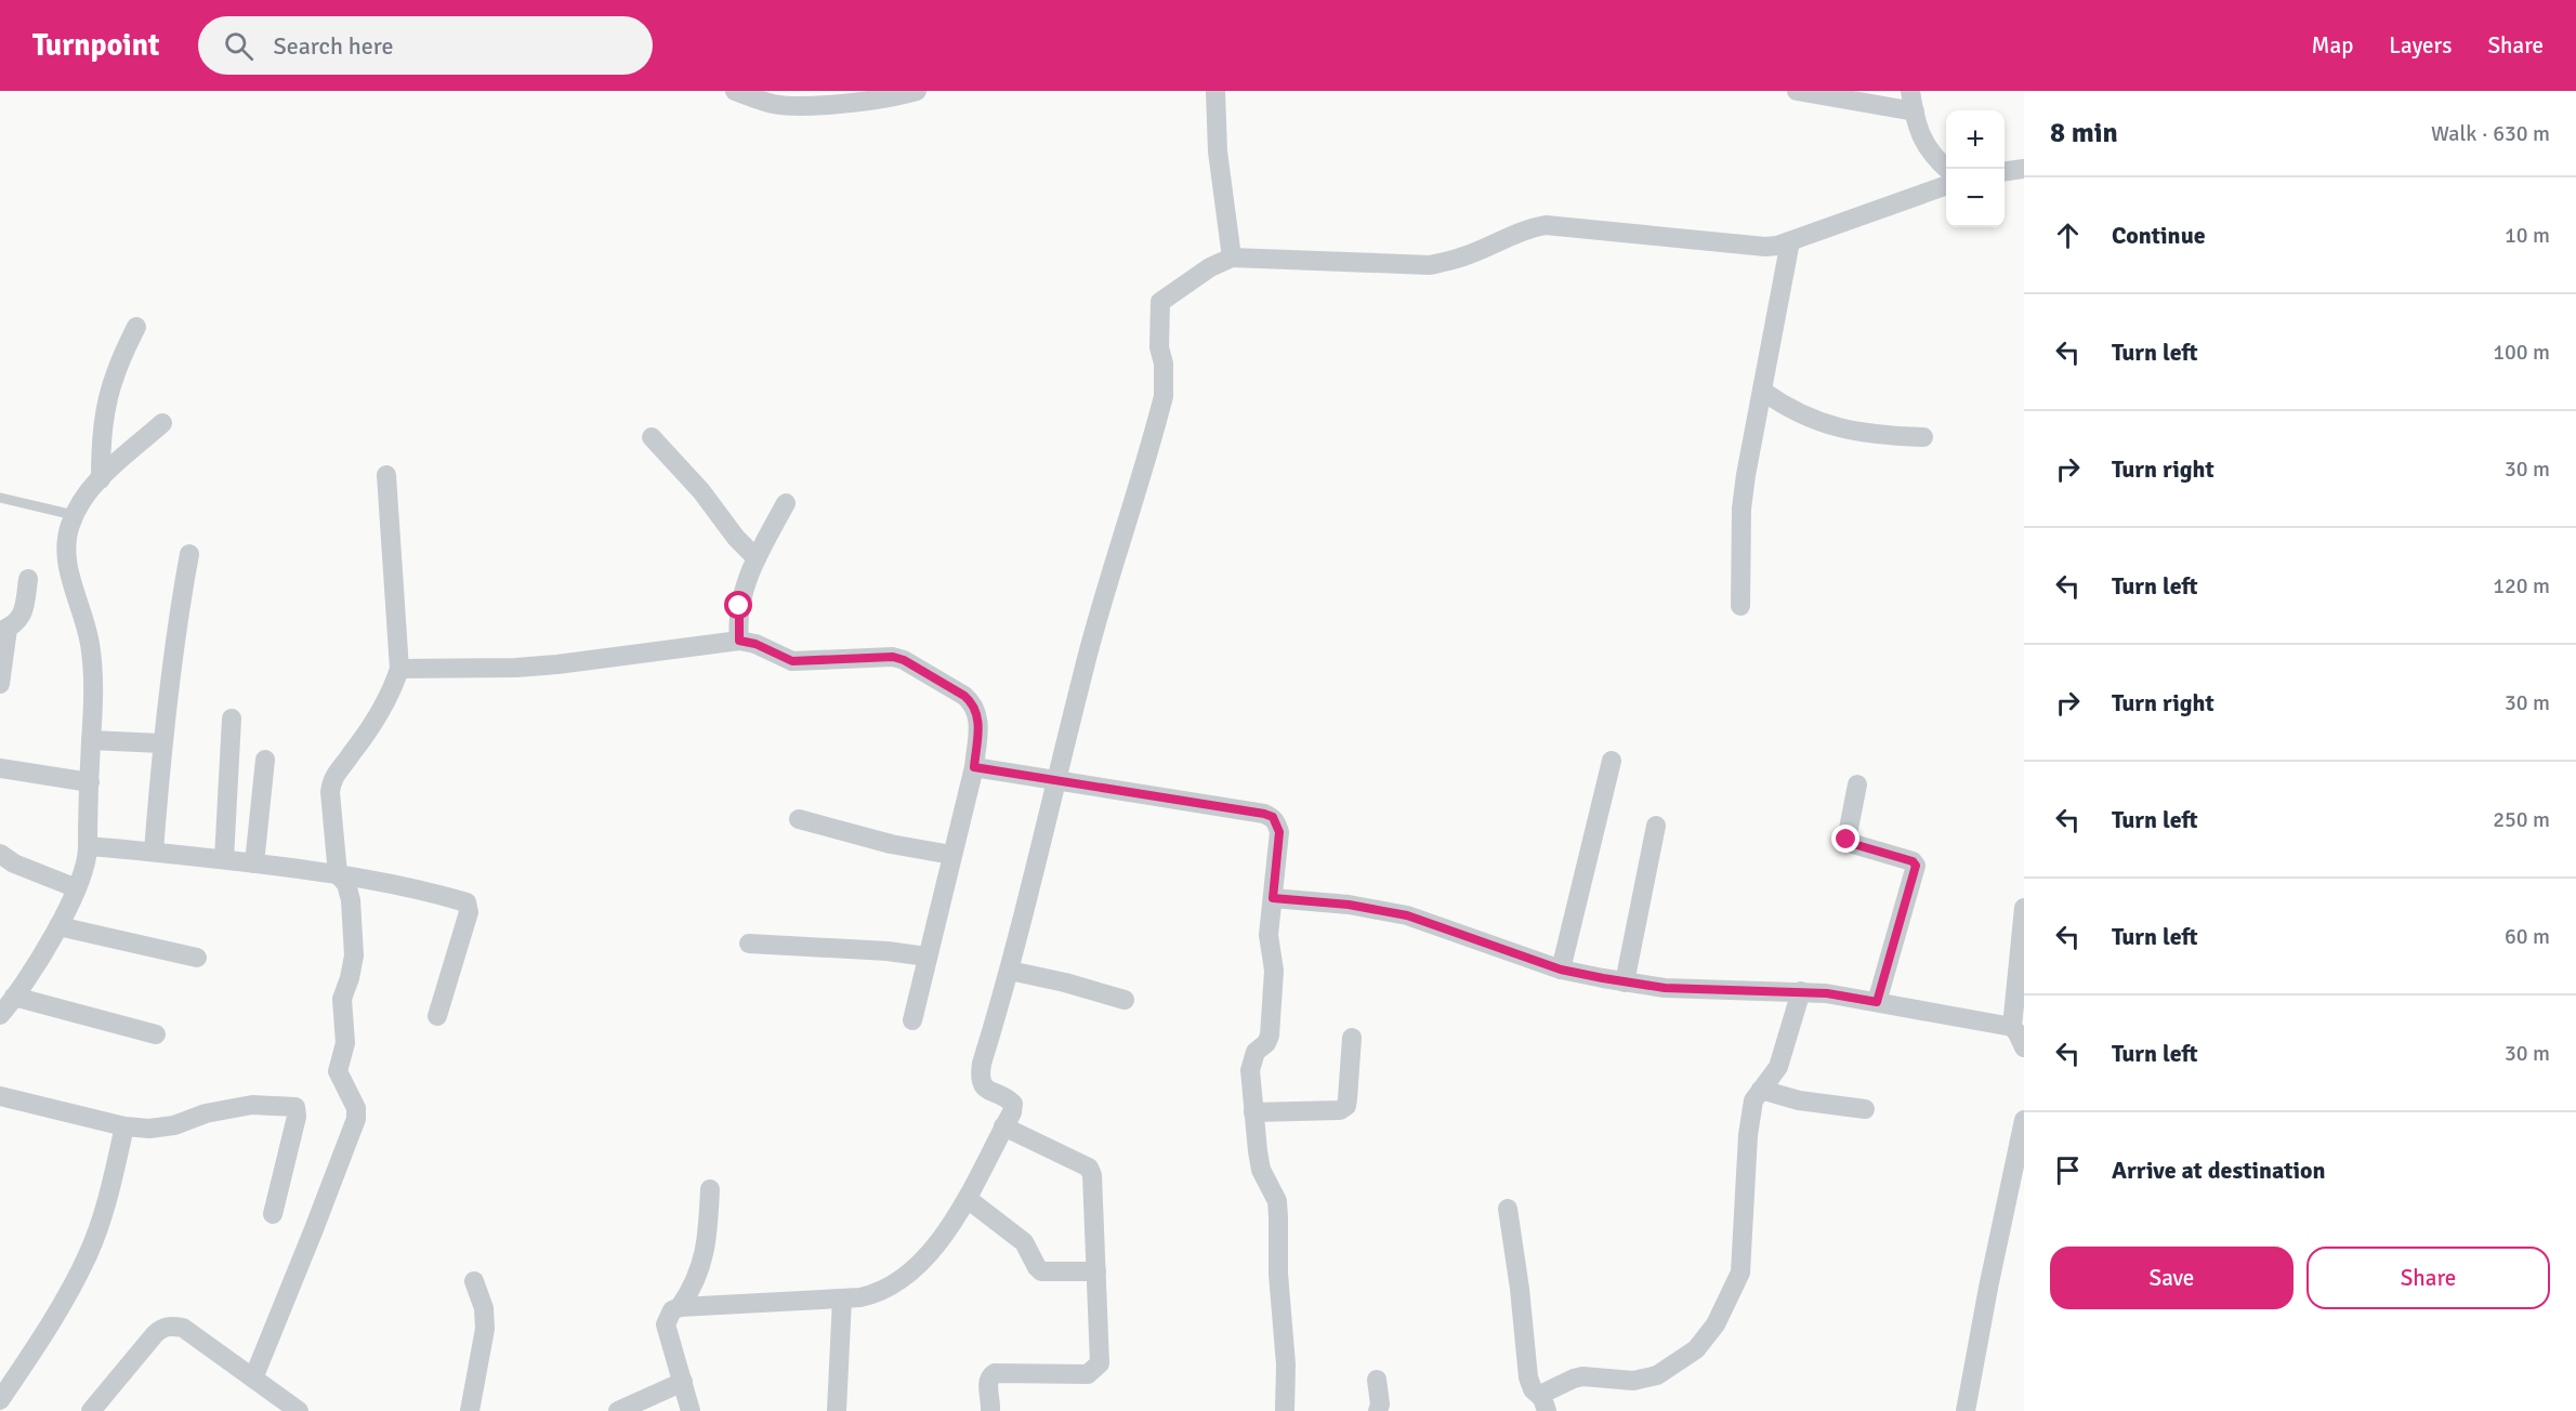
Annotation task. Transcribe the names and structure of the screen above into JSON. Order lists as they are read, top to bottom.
{
  "page": {
    "header": "Turnpoint",
    "search": "Search here",
    "nav": ["Map", "Layers", "Share"],
    "heading": ["8 min", "Walk · 630 m"],
    "map_buttons": ["+", "−"],
    "list": [
      ["Continue", "10 m"],
      ["Turn left", "100 m"],
      ["Turn right", "30 m"],
      ["Turn left", "120 m"],
      ["Turn right", "30 m"],
      ["Turn left", "250 m"],
      ["Turn left", "60 m"],
      ["Turn left", "30 m"],
      "Arrive at destination"
    ],
    "buttons": ["Save", "Share"]
  }
}
